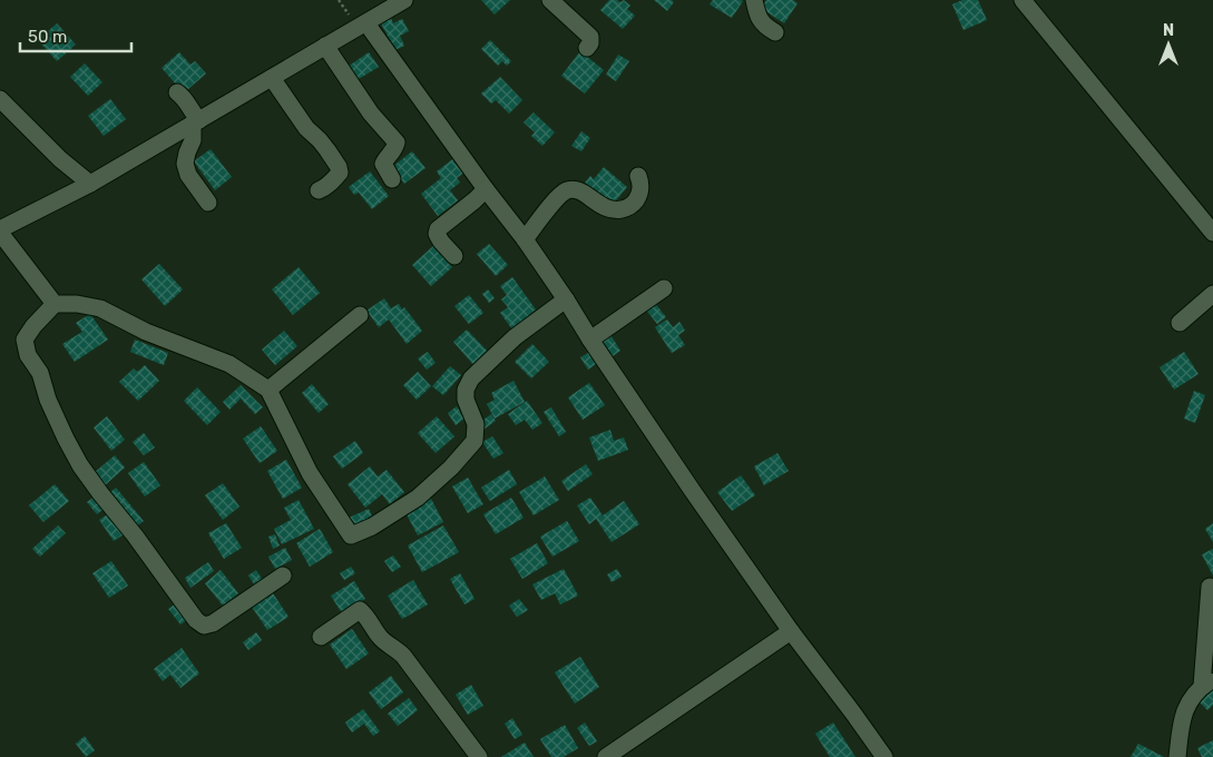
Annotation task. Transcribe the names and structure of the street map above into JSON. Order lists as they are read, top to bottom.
{
  "scale_bar": "50 m",
  "north": "top"
}
